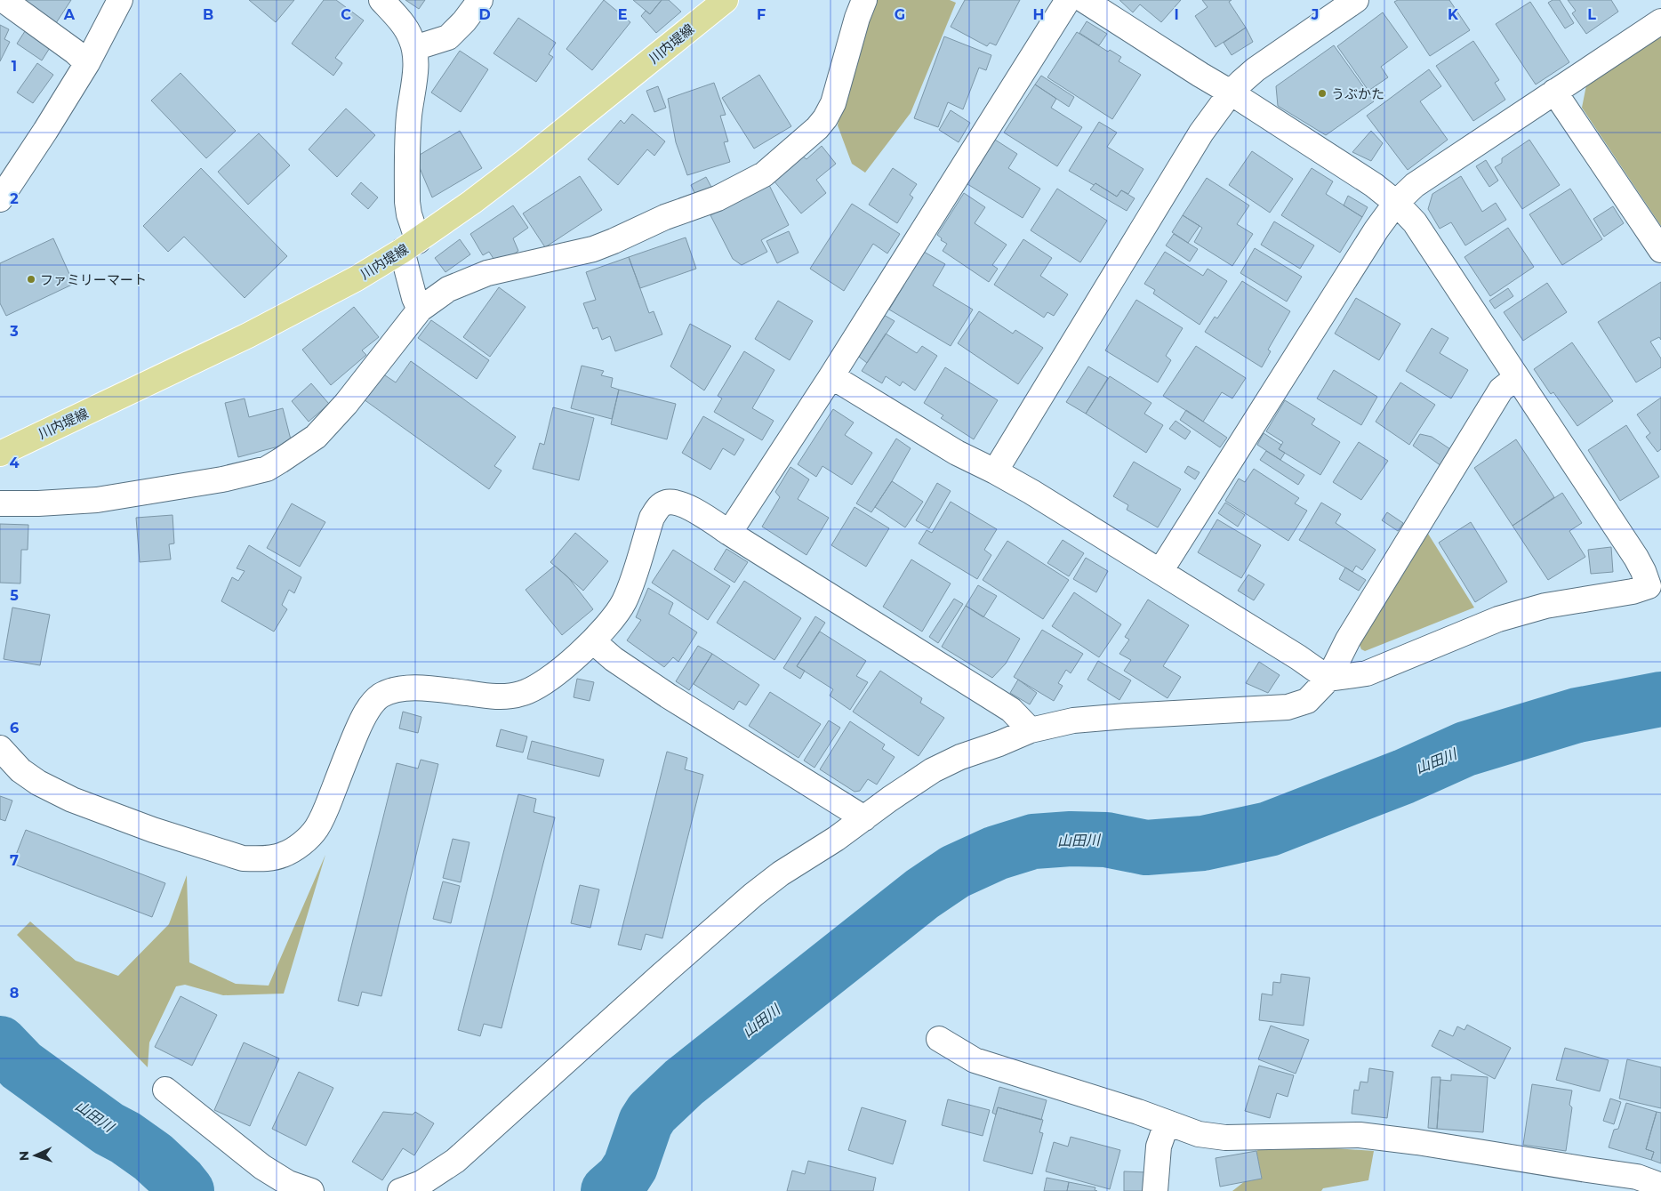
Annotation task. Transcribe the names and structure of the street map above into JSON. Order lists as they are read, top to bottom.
{
  "streets": {
    "main road": ["川内堤線"]
  },
  "water": ["山田川"],
  "places": ["うぶかた", "ファミリーマート"],
  "north": "left",
  "grid": {
    "columns": [
      "A",
      "B",
      "C",
      "D",
      "E",
      "F",
      "G",
      "H",
      "I",
      "J",
      "K",
      "L"
    ],
    "rows": [
      "1",
      "2",
      "3",
      "4",
      "5",
      "6",
      "7",
      "8"
    ]
  }
}
